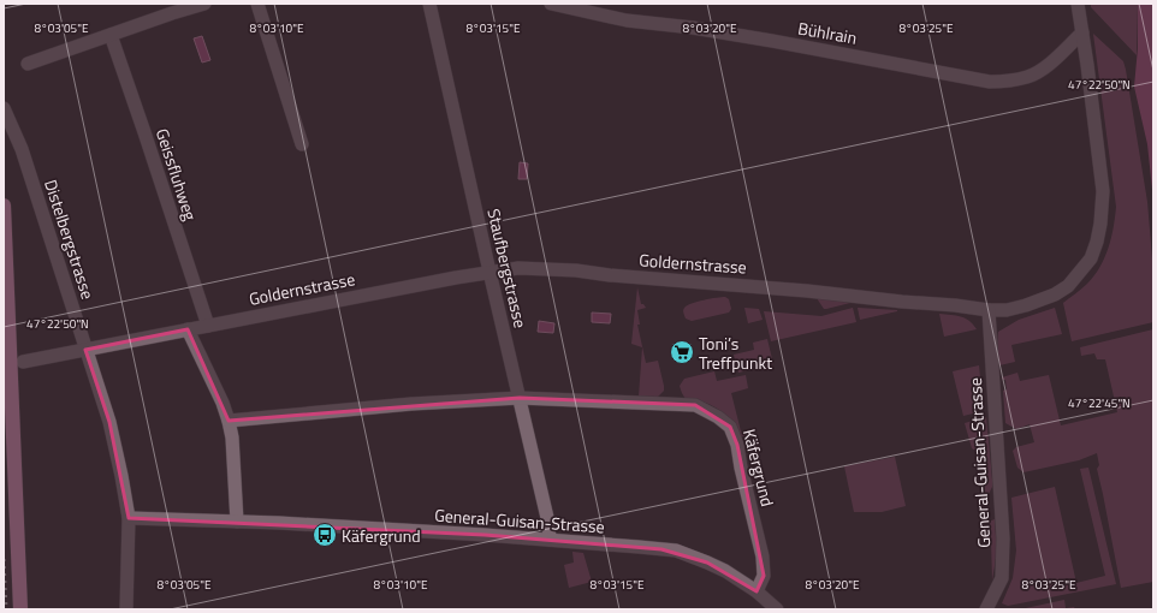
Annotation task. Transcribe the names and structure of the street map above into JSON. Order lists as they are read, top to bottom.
{
  "streets": {
    "street": [
      "Bühlrain",
      "Geissfluhweg",
      "Distelbergstrasse",
      "Goldernstrasse",
      "Staufbergstrasse",
      "General-Guisan-Strasse",
      "Käfergrund"
    ]
  },
  "crossings": [
    ["Bühlrain", "Goldernstrasse"],
    ["Geissfluhweg", "Goldernstrasse"],
    ["Distelbergstrasse", "Goldernstrasse"],
    ["Distelbergstrasse", "General-Guisan-Strasse"],
    ["Goldernstrasse", "Staufbergstrasse"],
    ["Goldernstrasse", "General-Guisan-Strasse"],
    ["Staufbergstrasse", "General-Guisan-Strasse"],
    ["Staufbergstrasse", "Käfergrund"],
    ["General-Guisan-Strasse", "Käfergrund"]
  ],
  "places": {
    "supermarket": ["Toni’s Treffpunkt"],
    "bus stop": ["Käfergrund"]
  },
  "coordinates": [
    "8°03'05\"E",
    "8°03'10\"E",
    "8°03'15\"E",
    "8°03'20\"E",
    "8°03'25\"E",
    "47°22'50\"N",
    "47°22'45\"N"
  ]
}
